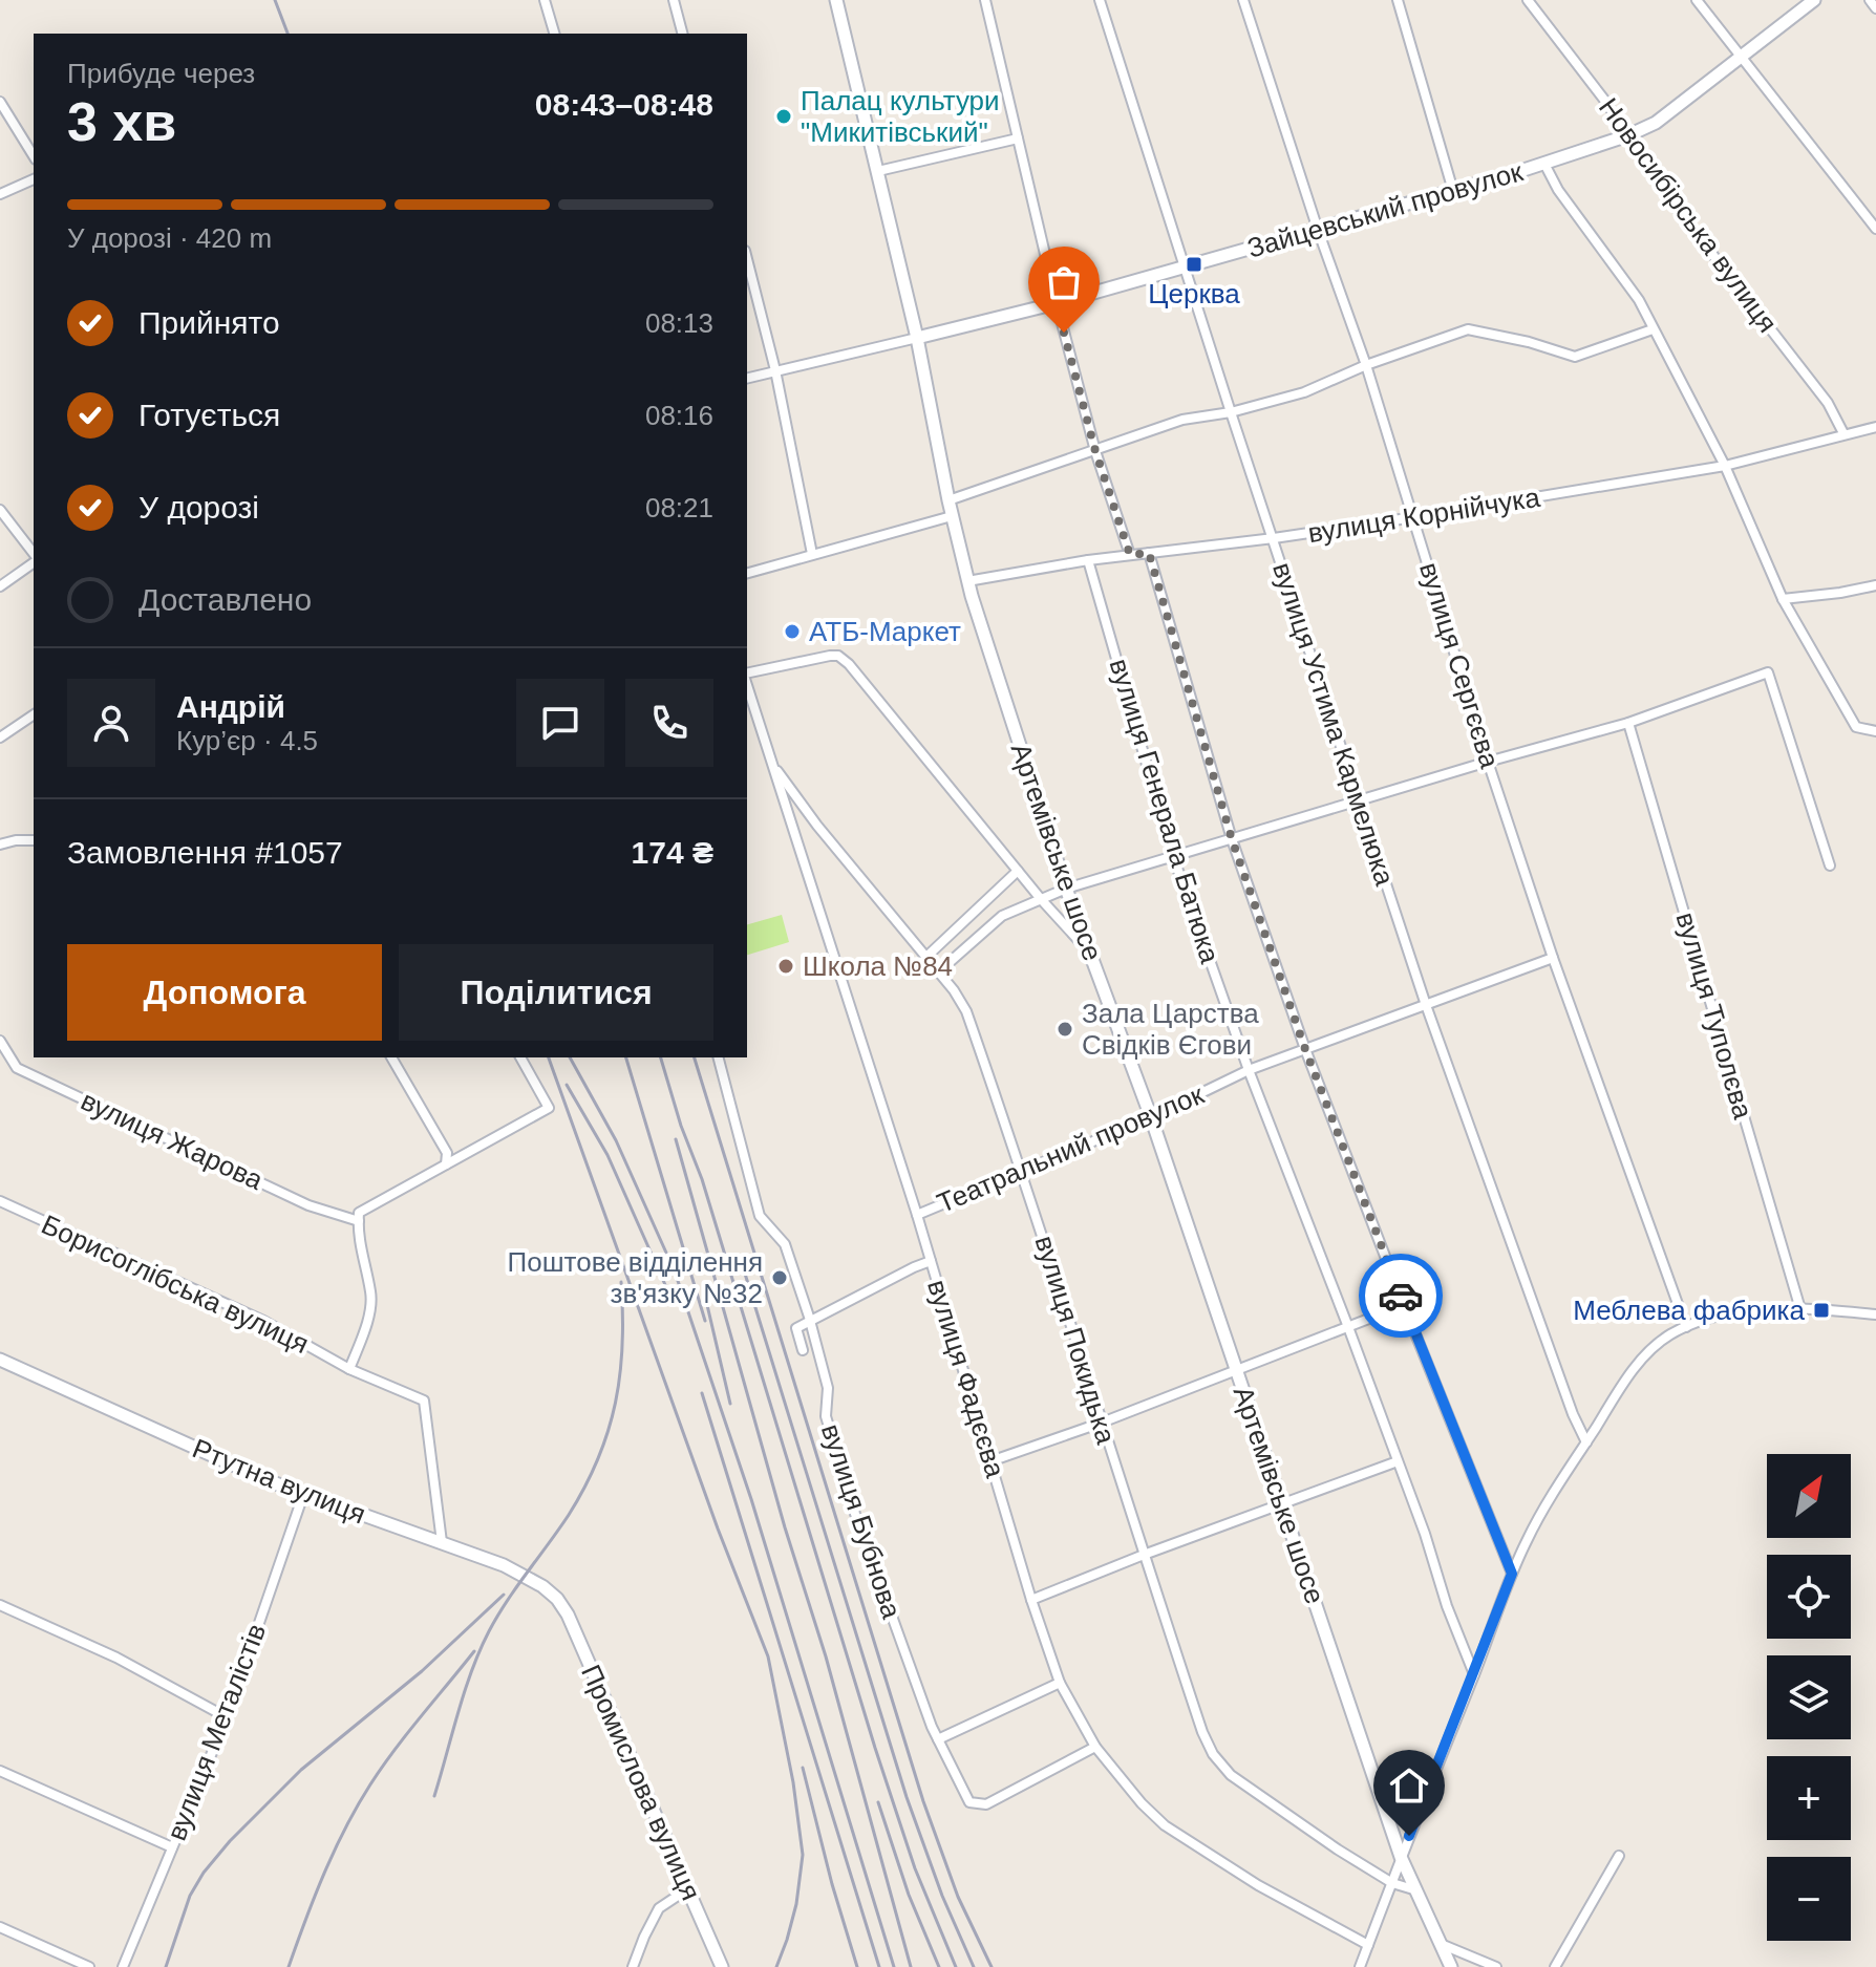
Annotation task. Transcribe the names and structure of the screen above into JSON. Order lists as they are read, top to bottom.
{
  "streets": {
    "main road": [
      "Зайцевський провулок",
      "Артемівське шосе",
      "Ртутна вулиця",
      "Промислова вулиця"
    ],
    "street": [
      "Новосибірська вулиця",
      "вулиця Корнійчука",
      "вулиця Сергєєва",
      "вулиця Устима Кармелюка",
      "вулиця Генерала Батюка",
      "вулиця Туполєва",
      "вулиця Жарова",
      "Театральний провулок",
      "Борисоглібська вулиця",
      "вулиця Покидька",
      "вулиця Фадєєва",
      "вулиця Бубнова",
      "вулиця Металістів"
    ]
  },
  "crossings": [
    ["Зайцевський провулок", "Новосибірська вулиця"],
    ["Зайцевський провулок", "вулиця Сергєєва"],
    ["Зайцевський провулок", "вулиця Устима Кармелюка"],
    ["Зайцевський провулок", "Артемівське шосе"],
    ["Новосибірська вулиця", "вулиця Корнійчука"],
    ["вулиця Корнійчука", "вулиця Сергєєва"],
    ["вулиця Корнійчука", "вулиця Устима Кармелюка"],
    ["вулиця Корнійчука", "вулиця Генерала Батюка"],
    ["вулиця Корнійчука", "Артемівське шосе"],
    ["вулиця Сергєєва", "Театральний провулок"],
    ["вулиця Устима Кармелюка", "Театральний провулок"],
    ["вулиця Генерала Батюка", "Театральний провулок"],
    ["Артемівське шосе", "Театральний провулок"],
    ["Артемівське шосе", "вулиця Покидька"],
    ["Театральний провулок", "вулиця Покидька"],
    ["Театральний провулок", "вулиця Фадєєва"],
    ["Борисоглібська вулиця", "Ртутна вулиця"],
    ["вулиця Покидька", "вулиця Фадєєва"],
    ["вулиця Фадєєва", "вулиця Бубнова"],
    ["Ртутна вулиця", "вулиця Металістів"],
    ["Ртутна вулиця", "Промислова вулиця"]
  ],
  "places": {
    "other": [
      "Палац культури \"Микитівський\"",
      "АТБ-Маркет",
      "Школа №84",
      "Зала Царства Свідків Єгови",
      "Поштове відділення зв'язку №32"
    ],
    "transit": ["Церква", "Меблева фабрика"]
  },
  "north": "top right",
  "page": {
    "heading": ["3 хв", "Прибуде через", "08:43–08:48"],
    "panel": [
      "Андрій",
      "Кур’єр · 4.5",
      "Замовлення #1057",
      "174 ₴"
    ],
    "bar": "У дорозі · 420 m",
    "list": [
      ["Прийнято", "08:13"],
      ["Готується", "08:16"],
      ["У дорозі", "08:21"],
      "Доставлено"
    ],
    "buttons": ["Допомога", "Поділитися"],
    "map_buttons": ["+", "−"]
  }
}
